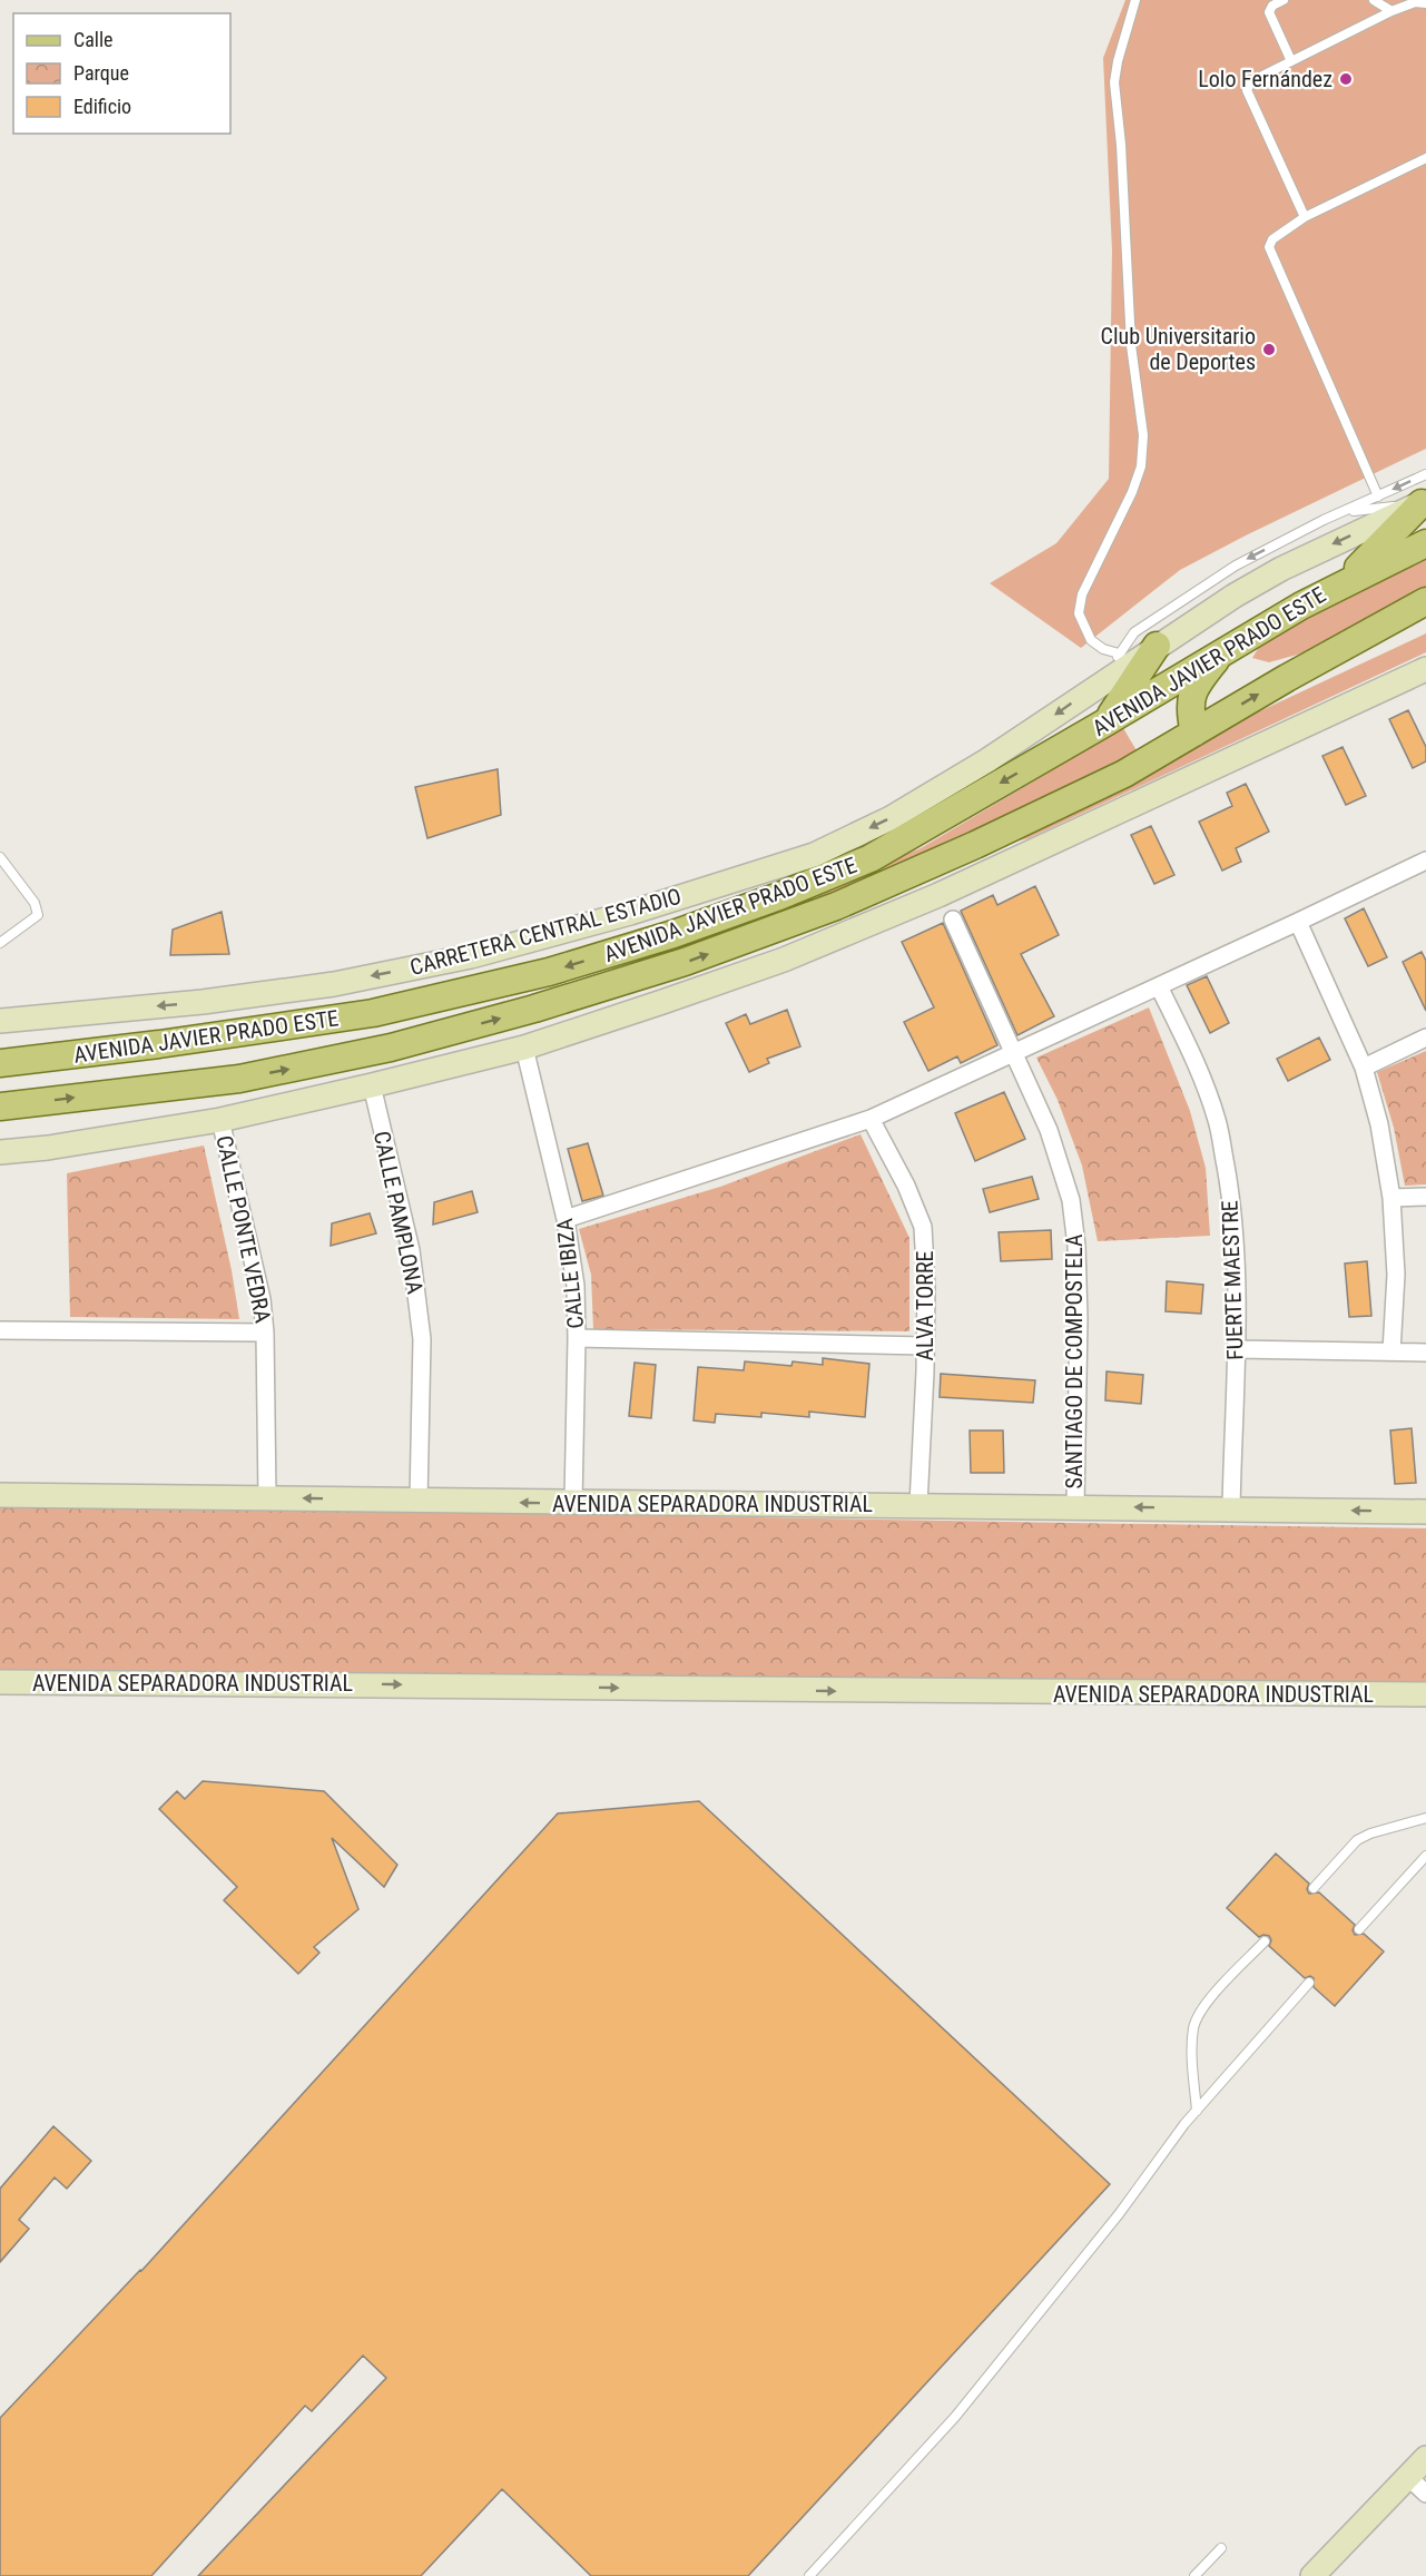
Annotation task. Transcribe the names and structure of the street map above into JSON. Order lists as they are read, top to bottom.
{
  "streets": {
    "main road": ["AVENIDA JAVIER PRADO ESTE"],
    "street": [
      "CARRETERA CENTRAL ESTADIO",
      "CALLE PAMPLONA",
      "CALLE PONTE VEDRA",
      "CALLE IBIZA",
      "FUERTE MAESTRE",
      "ALVA TORRE",
      "SANTIAGO DE COMPOSTELA",
      "AVENIDA SEPARADORA INDUSTRIAL"
    ]
  },
  "crossings": [
    ["CALLE PAMPLONA", "AVENIDA SEPARADORA INDUSTRIAL"],
    ["CALLE PONTE VEDRA", "AVENIDA SEPARADORA INDUSTRIAL"],
    ["CALLE IBIZA", "AVENIDA SEPARADORA INDUSTRIAL"],
    ["FUERTE MAESTRE", "AVENIDA SEPARADORA INDUSTRIAL"],
    ["ALVA TORRE", "AVENIDA SEPARADORA INDUSTRIAL"],
    ["SANTIAGO DE COMPOSTELA", "AVENIDA SEPARADORA INDUSTRIAL"]
  ],
  "one_way": ["CARRETERA CENTRAL ESTADIO"],
  "places": ["Lolo Fernández", "Club Universitario de Deportes"],
  "legend": ["Calle", "Parque", "Edificio"]
}
